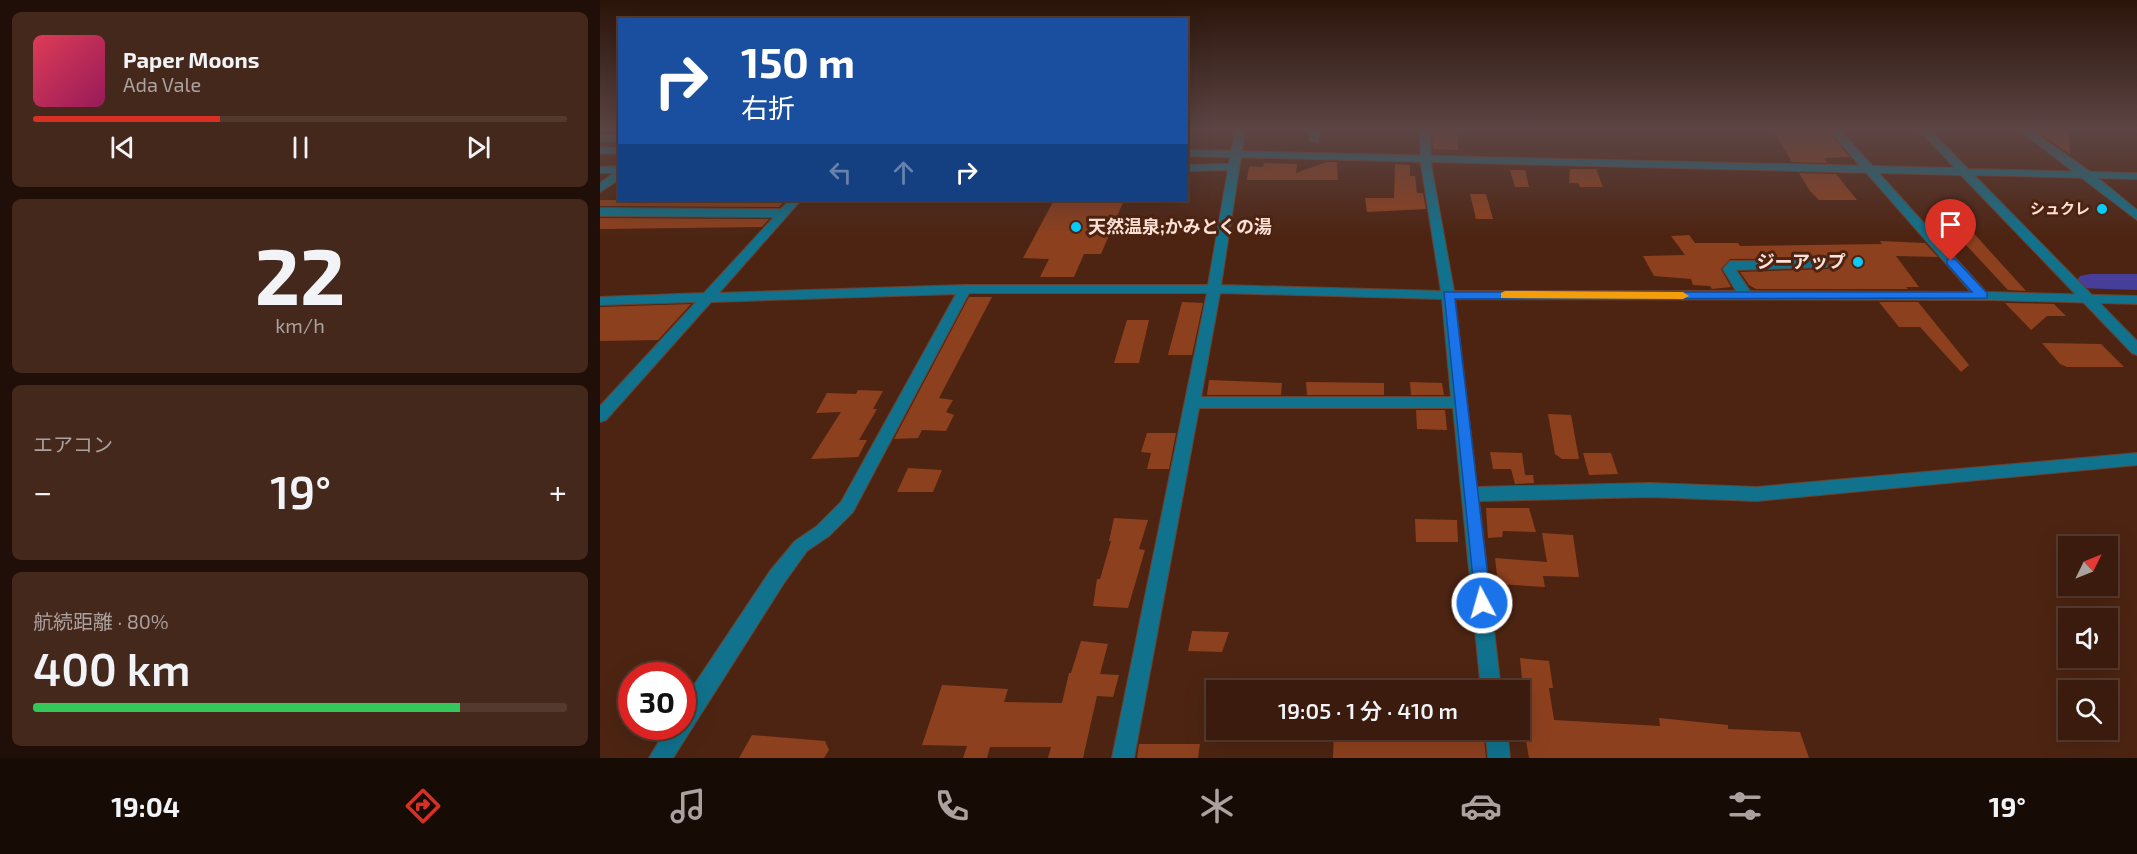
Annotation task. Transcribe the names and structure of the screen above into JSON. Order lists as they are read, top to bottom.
{
  "places": ["シュクレ", "天然温泉;かみとくの湯", "ジーアップ"],
  "north": "top right",
  "page": {
    "turn": ["150 m", "右折"],
    "song": ["Paper Moons", "Ada Vale"],
    "tile": [
      ["22", "km/h"],
      "エアコン",
      ["航続距離 · 80%", "400 km"]
    ],
    "heat": ["−", "19°", "+"],
    "limit": "30",
    "trip": "19:05 · 1 分 · 410 m",
    "tabs": ["19:04", "19°"]
  }
}
